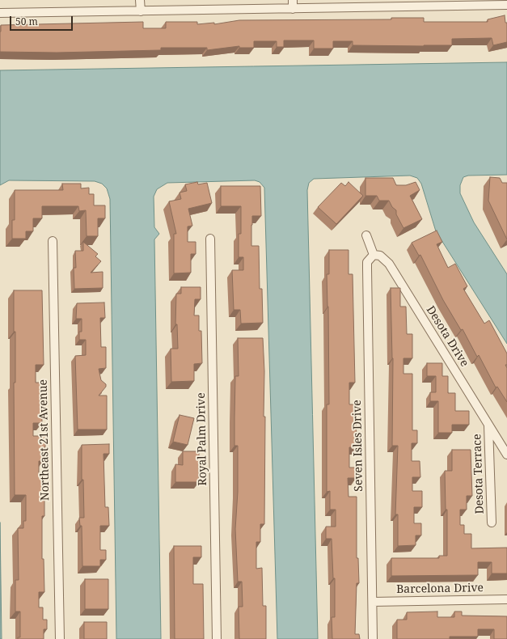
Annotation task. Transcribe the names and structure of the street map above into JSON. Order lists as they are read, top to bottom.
{
  "streets": {
    "street": [
      "Desota Drive",
      "Royal Palm Drive",
      "Northeast 21st Avenue",
      "Seven Isles Drive",
      "Desota Terrace",
      "Barcelona Drive"
    ]
  },
  "crossings": [
    ["Desota Drive", "Seven Isles Drive"],
    ["Desota Drive", "Desota Terrace"],
    ["Seven Isles Drive", "Barcelona Drive"]
  ],
  "scale_bar": "50 m"
}
